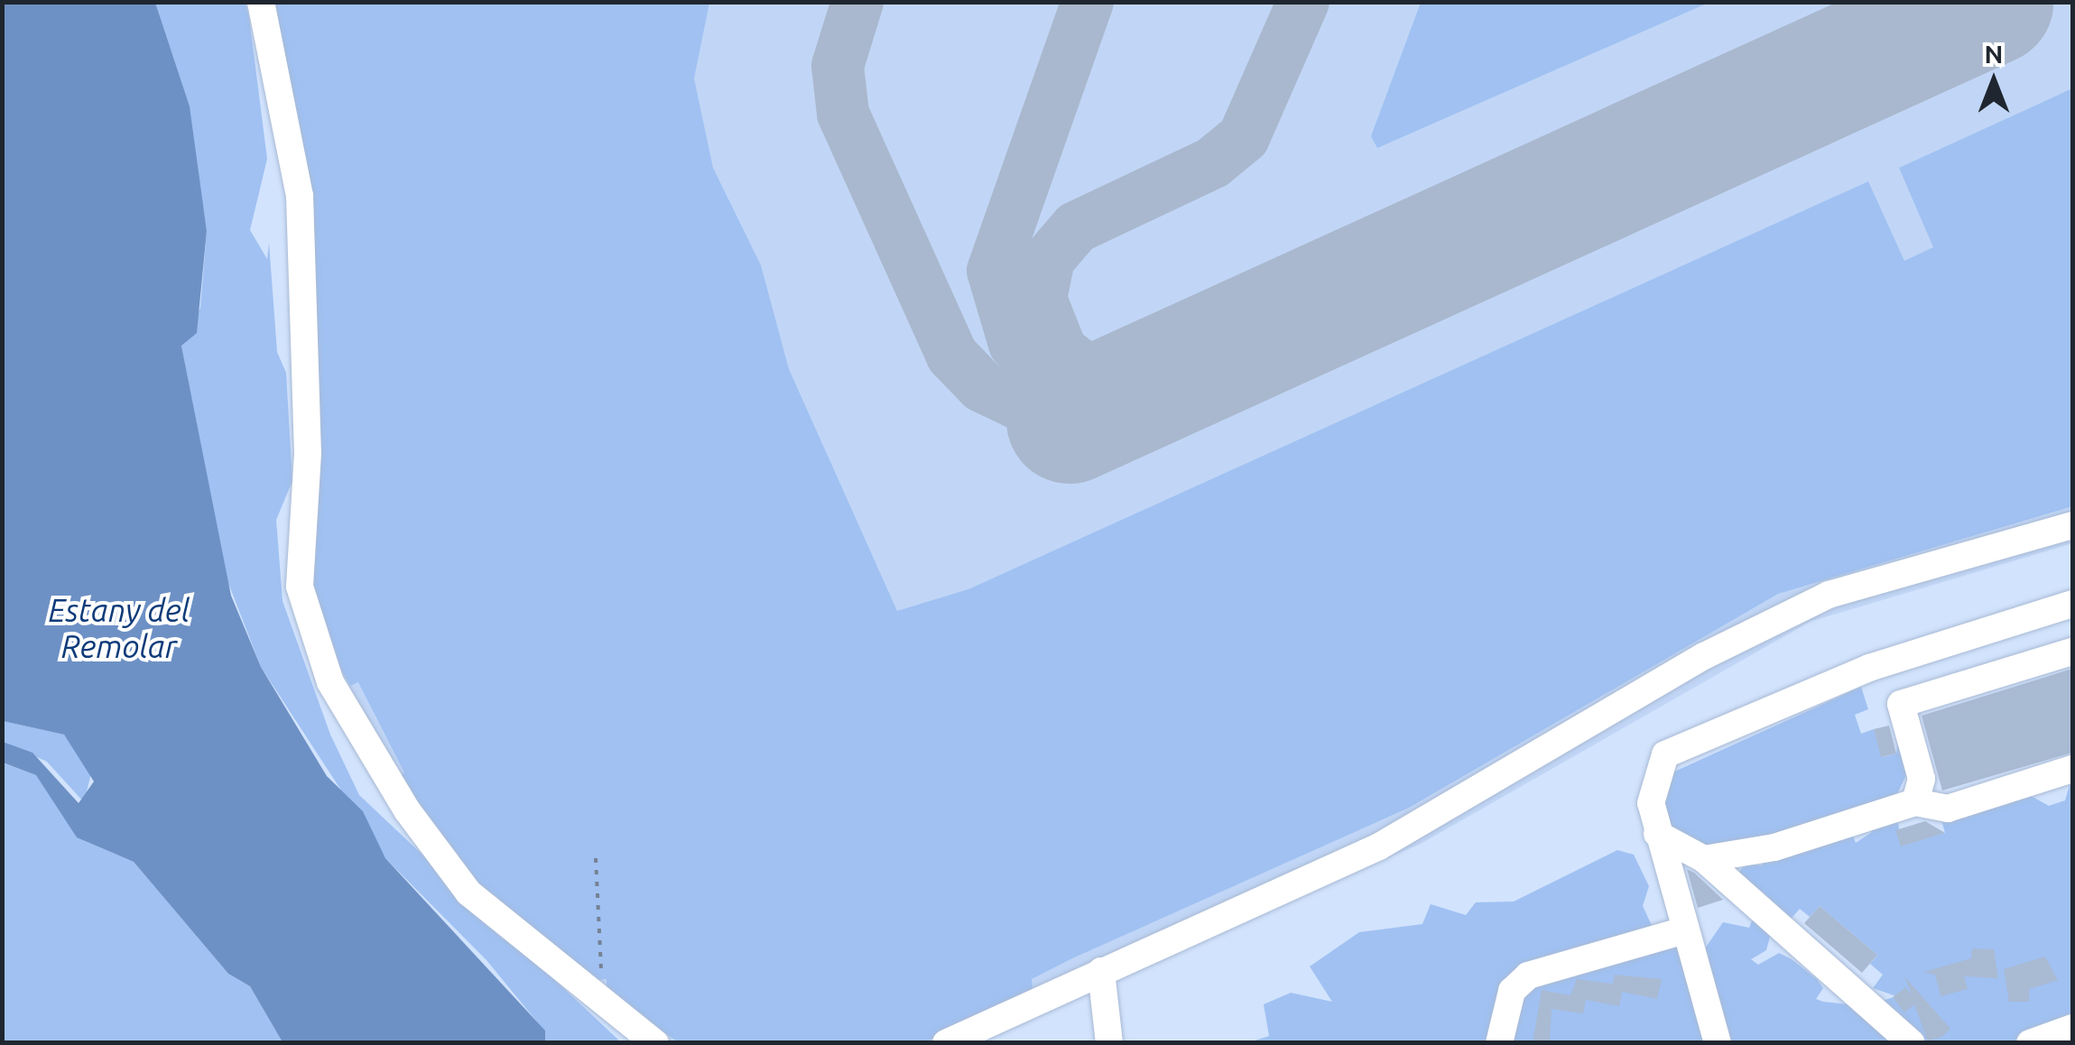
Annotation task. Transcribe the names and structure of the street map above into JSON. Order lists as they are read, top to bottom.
{
  "water": ["Estany del Remolar"],
  "north": "top"
}
